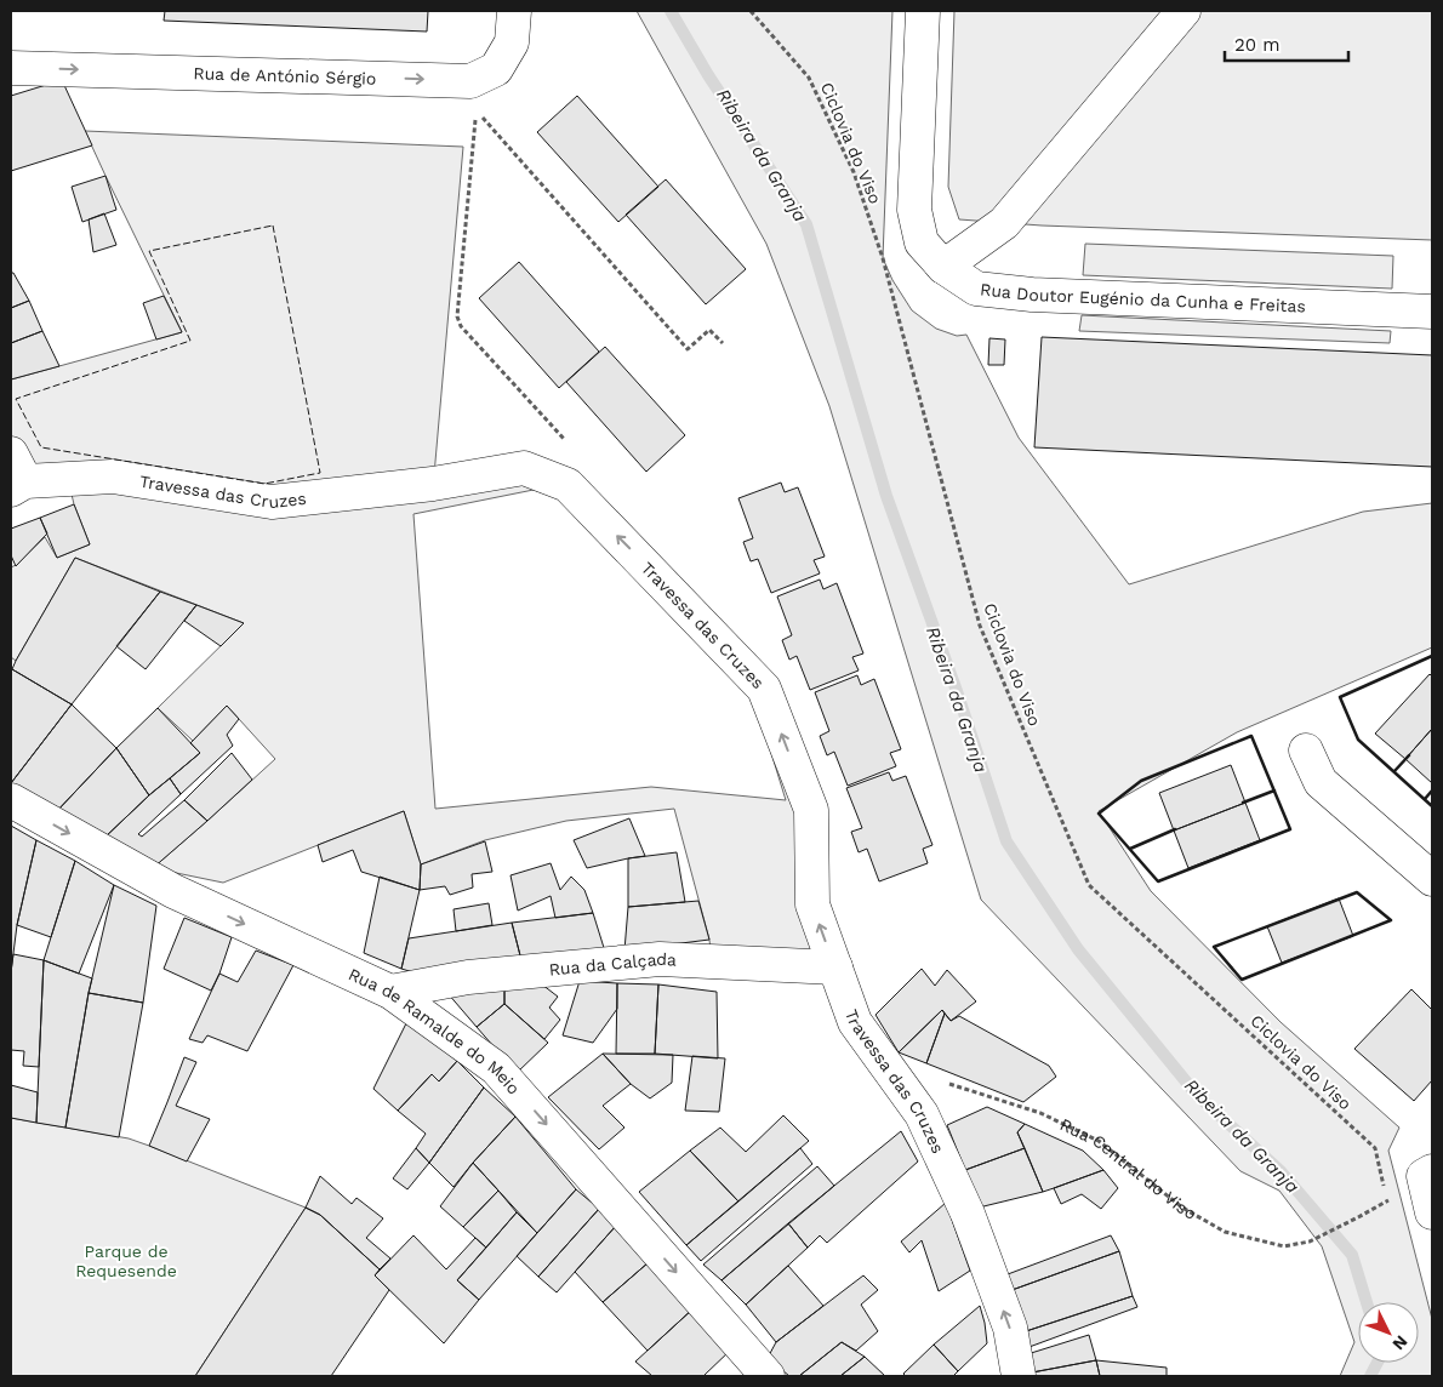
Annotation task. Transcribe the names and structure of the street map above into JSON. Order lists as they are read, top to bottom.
{
  "streets": {
    "street": [
      "Rua de António Sérgio",
      "Rua Doutor Eugénio da Cunha e Freitas",
      "Travessa das Cruzes",
      "Rua da Calçada",
      "Rua de Ramalde do Meio"
    ],
    "path": ["Ciclovia do Viso", "Rua Central do Viso"]
  },
  "crossings": [
    ["Travessa das Cruzes", "Rua da Calçada"],
    ["Travessa das Cruzes", "Rua Central do Viso"],
    ["Rua da Calçada", "Rua de Ramalde do Meio"]
  ],
  "one_way": ["Rua de António Sérgio", "Travessa das Cruzes", "Rua de Ramalde do Meio"],
  "water": ["Ribeira da Granja"],
  "parks": ["Parque de Requesende"],
  "scale_bar": "20 m",
  "north": "bottom right"
}
